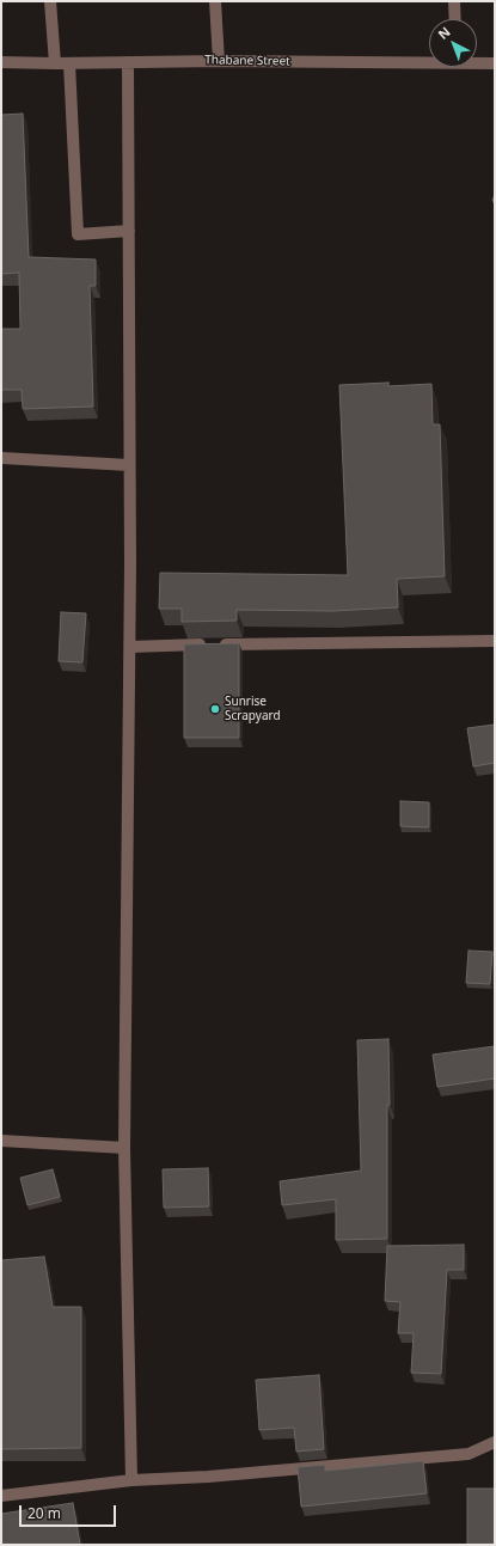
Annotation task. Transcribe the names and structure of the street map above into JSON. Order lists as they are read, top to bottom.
{
  "streets": {
    "street": ["Thabane Street"]
  },
  "places": ["Sunrise Scrapyard"],
  "scale_bar": "20 m",
  "north": "top left"
}
